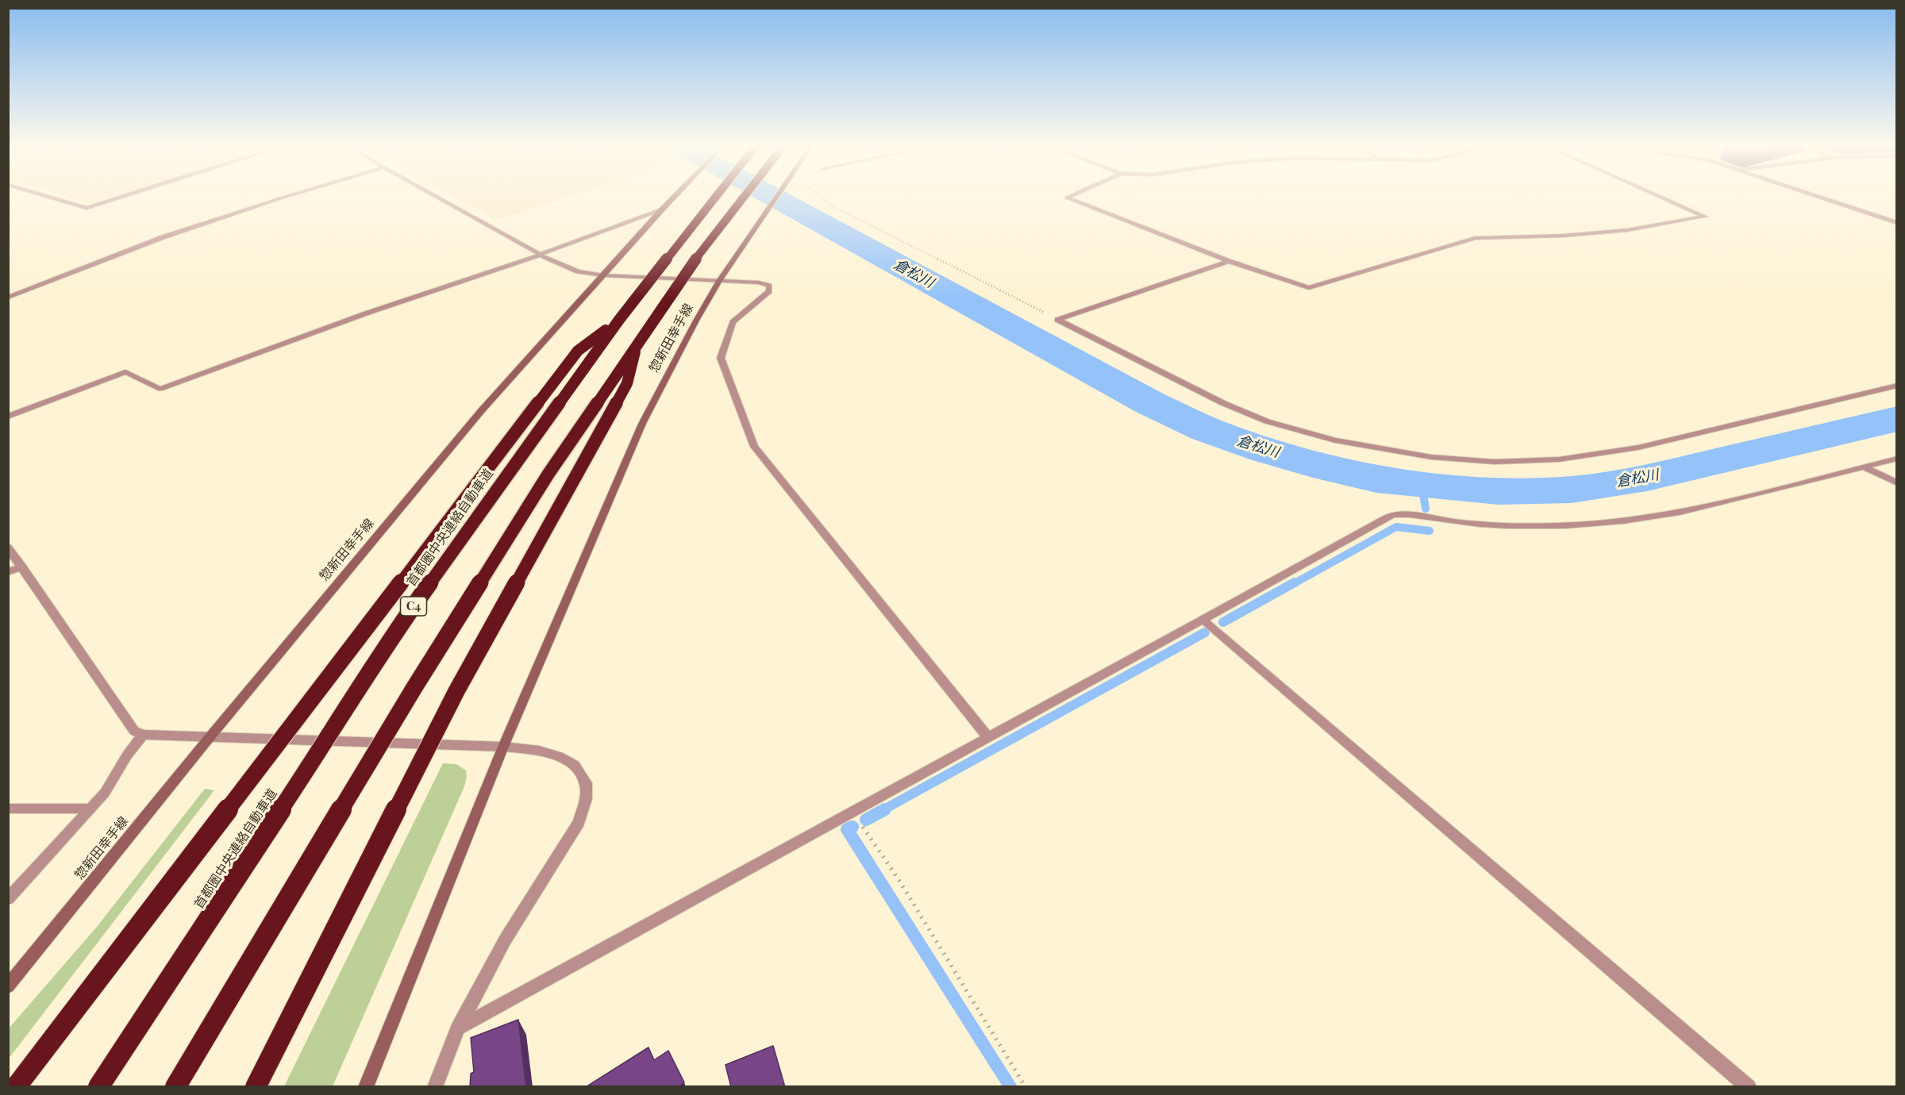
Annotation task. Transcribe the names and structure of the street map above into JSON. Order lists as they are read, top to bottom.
{
  "streets": {
    "highway": ["首都圏中央連絡自動車道", "C4"],
    "main road": ["惣新田幸手線"]
  },
  "water": ["倉松川"]
}
